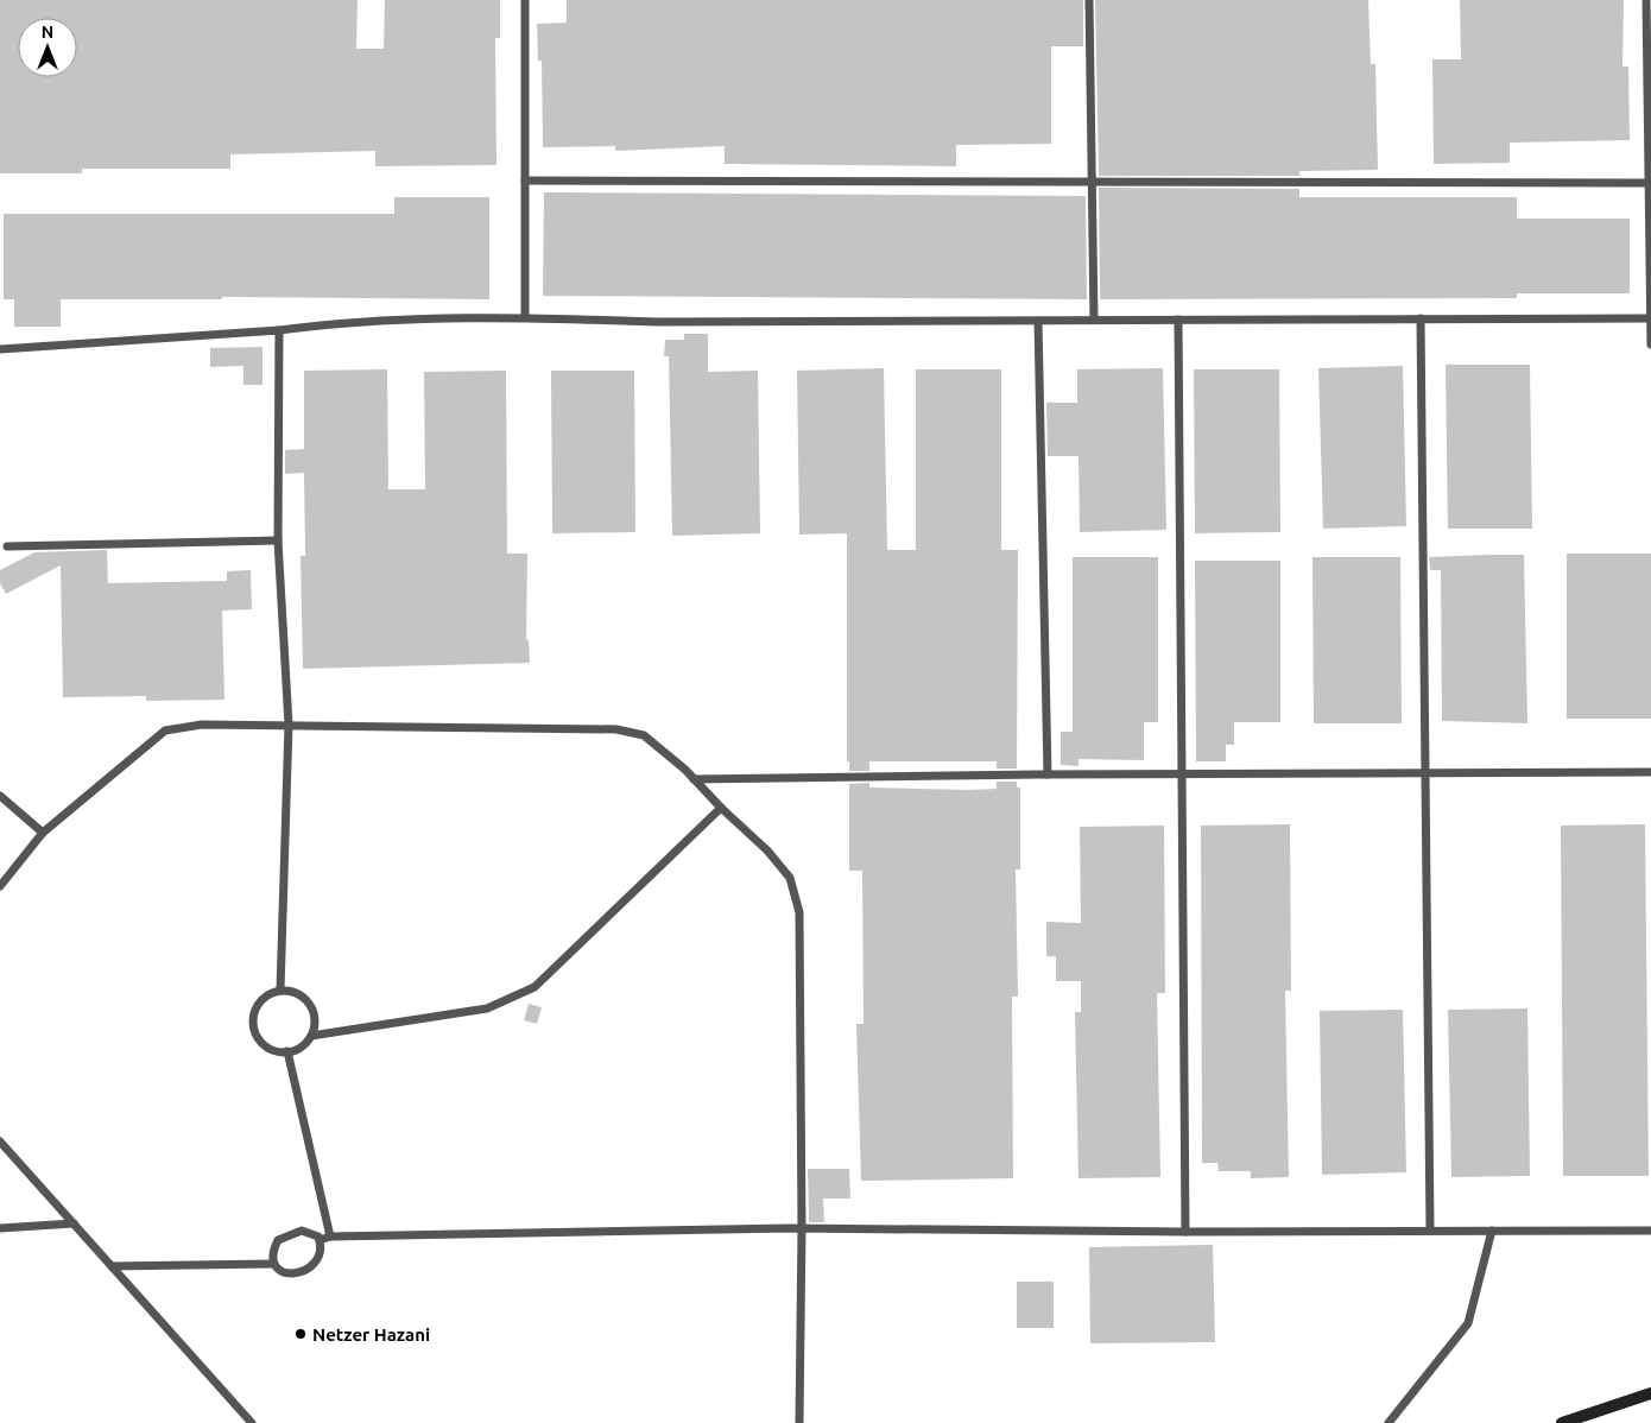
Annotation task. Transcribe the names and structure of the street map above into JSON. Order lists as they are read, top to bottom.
{
  "places": ["Netzer Hazani"],
  "north": "top"
}
